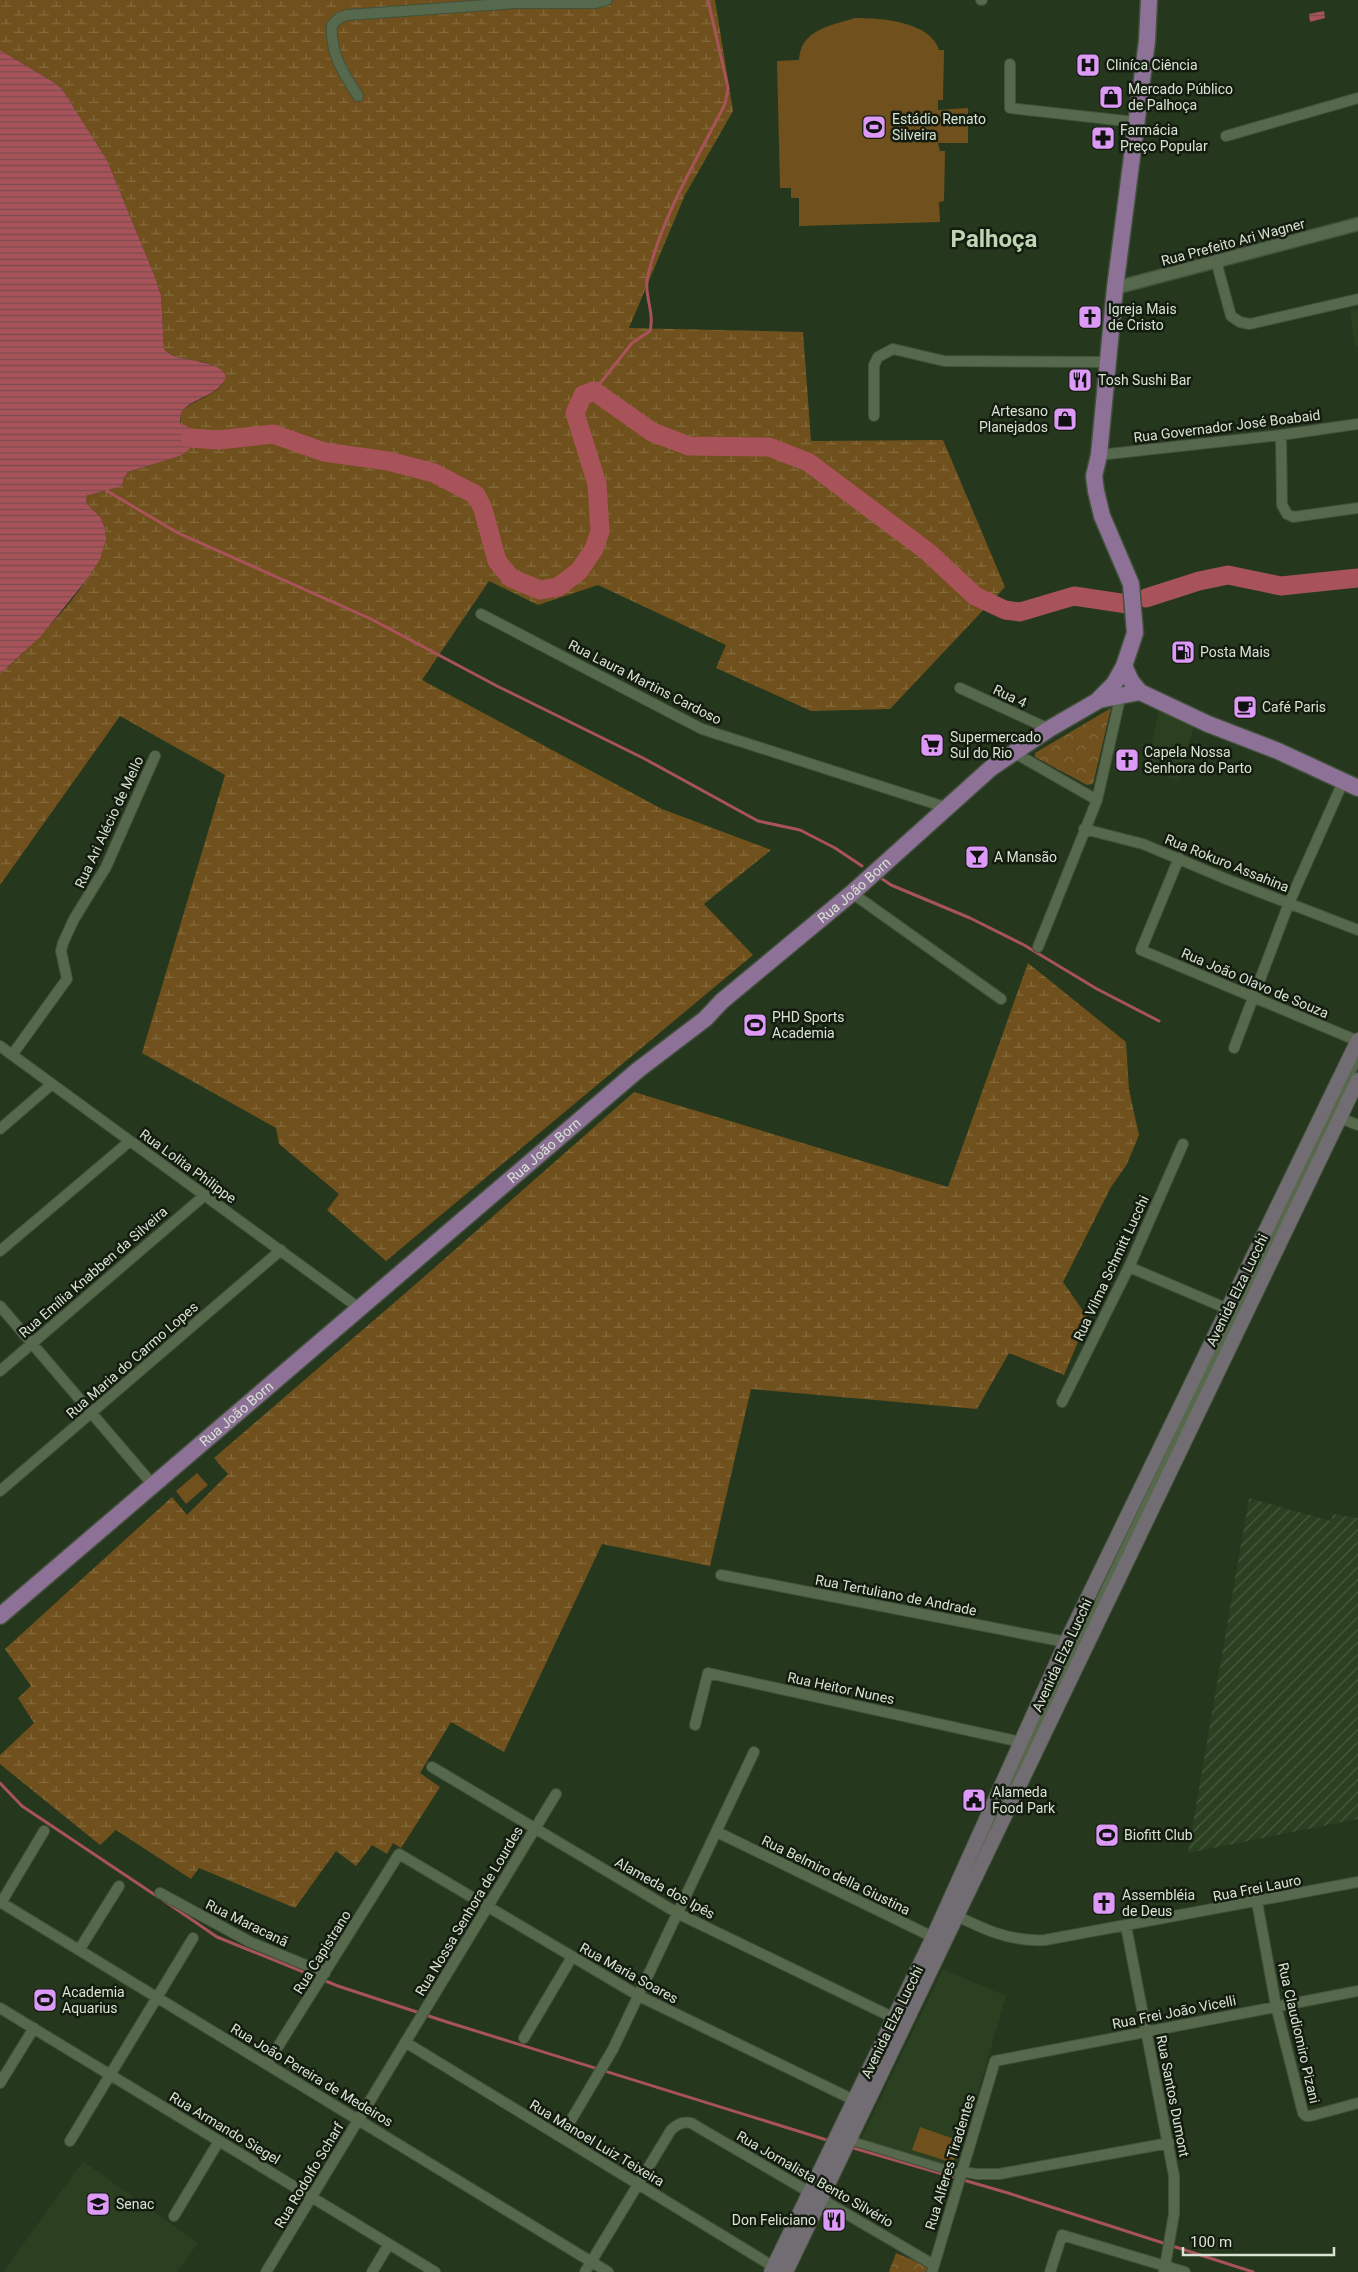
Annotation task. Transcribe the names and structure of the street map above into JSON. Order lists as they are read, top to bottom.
{
  "streets": {
    "main road": ["Rua João Born", "Avenida Elza Lucchi"],
    "street": [
      "Rua Prefeito Ari Wagner",
      "Rua Governador José Boabaid",
      "Rua Laura Martins Cardoso",
      "Rua 4",
      "Rua Ari Alécio de Mello",
      "Rua Rokuro Assahina",
      "Rua João Olavo de Souza",
      "Rua Lolita Philippe",
      "Rua Vilma Schmitt Lucchi",
      "Rua Emília Knabben da Silveira",
      "Rua Maria do Carmo Lopes",
      "Rua Tertuliano de Andrade",
      "Rua Heitor Nunes",
      "Rua Belmiro della Giustina",
      "Alameda dos Ipês",
      "Rua Frei Lauro",
      "Rua Nossa Senhora de Lourdes",
      "Rua Maracanã",
      "Rua Capistrano",
      "Rua Maria Soares",
      "Rua Frei João Vicelli",
      "Rua Claudiomiro Pizani",
      "Rua João Pereira de Medeiros",
      "Rua Santos Dumont",
      "Rua Armando Siegel",
      "Rua Manoel Luiz Teixeira",
      "Rua Alferes Tiradentes",
      "Rua Rodolfo Scharf",
      "Rua Jornalista Bento Silvério"
    ]
  },
  "crossings": [
    ["Rua Laura Martins Cardoso", "Rua João Born"],
    ["Rua 4", "Rua João Born"],
    ["Rua Ari Alécio de Mello", "Rua Lolita Philippe"],
    ["Rua Rokuro Assahina", "Rua João Olavo de Souza"],
    ["Rua João Born", "Rua Lolita Philippe"],
    ["Rua João Olavo de Souza", "Avenida Elza Lucchi"],
    ["Rua Lolita Philippe", "Rua Emília Knabben da Silveira"],
    ["Rua Lolita Philippe", "Rua Maria do Carmo Lopes"],
    ["Avenida Elza Lucchi", "Rua Tertuliano de Andrade"],
    ["Avenida Elza Lucchi", "Rua Heitor Nunes"],
    ["Avenida Elza Lucchi", "Rua Belmiro della Giustina"],
    ["Avenida Elza Lucchi", "Alameda dos Ipês"],
    ["Avenida Elza Lucchi", "Rua Frei Lauro"],
    ["Avenida Elza Lucchi", "Rua Maria Soares"],
    ["Avenida Elza Lucchi", "Rua Manoel Luiz Teixeira"],
    ["Avenida Elza Lucchi", "Rua Jornalista Bento Silvério"],
    ["Alameda dos Ipês", "Rua Nossa Senhora de Lourdes"],
    ["Rua Frei Lauro", "Rua Claudiomiro Pizani"],
    ["Rua Frei Lauro", "Rua Santos Dumont"],
    ["Rua Nossa Senhora de Lourdes", "Rua Maria Soares"],
    ["Rua Nossa Senhora de Lourdes", "Rua Manoel Luiz Teixeira"],
    ["Rua Nossa Senhora de Lourdes", "Rua Rodolfo Scharf"],
    ["Rua Maracanã", "Rua Capistrano"],
    ["Rua Capistrano", "Rua Maria Soares"],
    ["Rua Capistrano", "Rua João Pereira de Medeiros"],
    ["Rua Frei João Vicelli", "Rua Claudiomiro Pizani"],
    ["Rua Frei João Vicelli", "Rua Santos Dumont"],
    ["Rua Frei João Vicelli", "Rua Alferes Tiradentes"],
    ["Rua João Pereira de Medeiros", "Rua Rodolfo Scharf"],
    ["Rua Armando Siegel", "Rua Rodolfo Scharf"],
    ["Rua Manoel Luiz Teixeira", "Rua Rodolfo Scharf"],
    ["Rua Manoel Luiz Teixeira", "Rua Jornalista Bento Silvério"],
    ["Rua Alferes Tiradentes", "Rua Jornalista Bento Silvério"]
  ],
  "districts": ["Palhoça"],
  "places": {
    "hospital": ["Cliníca Ciência"],
    "shop": ["Mercado Público de Palhoça", "Artesano Planejados"],
    "sports": [
      "Estádio Renato Silveira",
      "PHD Sports Academia",
      "Biofitt Club",
      "Academia Aquarius"
    ],
    "pharmacy": ["Farmácia Preço Popular"],
    "church": ["Igreja Mais de Cristo", "Capela Nossa Senhora do Parto", "Assembléia de Deus"],
    "restaurant": ["Tosh Sushi Bar", "Don Feliciano"],
    "fuel station": ["Posta Mais"],
    "cafe": ["Café Paris"],
    "supermarket": ["Supermercado Sul do Rio"],
    "bar": ["A Mansão"],
    "public building": ["Alameda Food Park"],
    "school or university": ["Senac"]
  },
  "scale_bar": "100 m"
}
